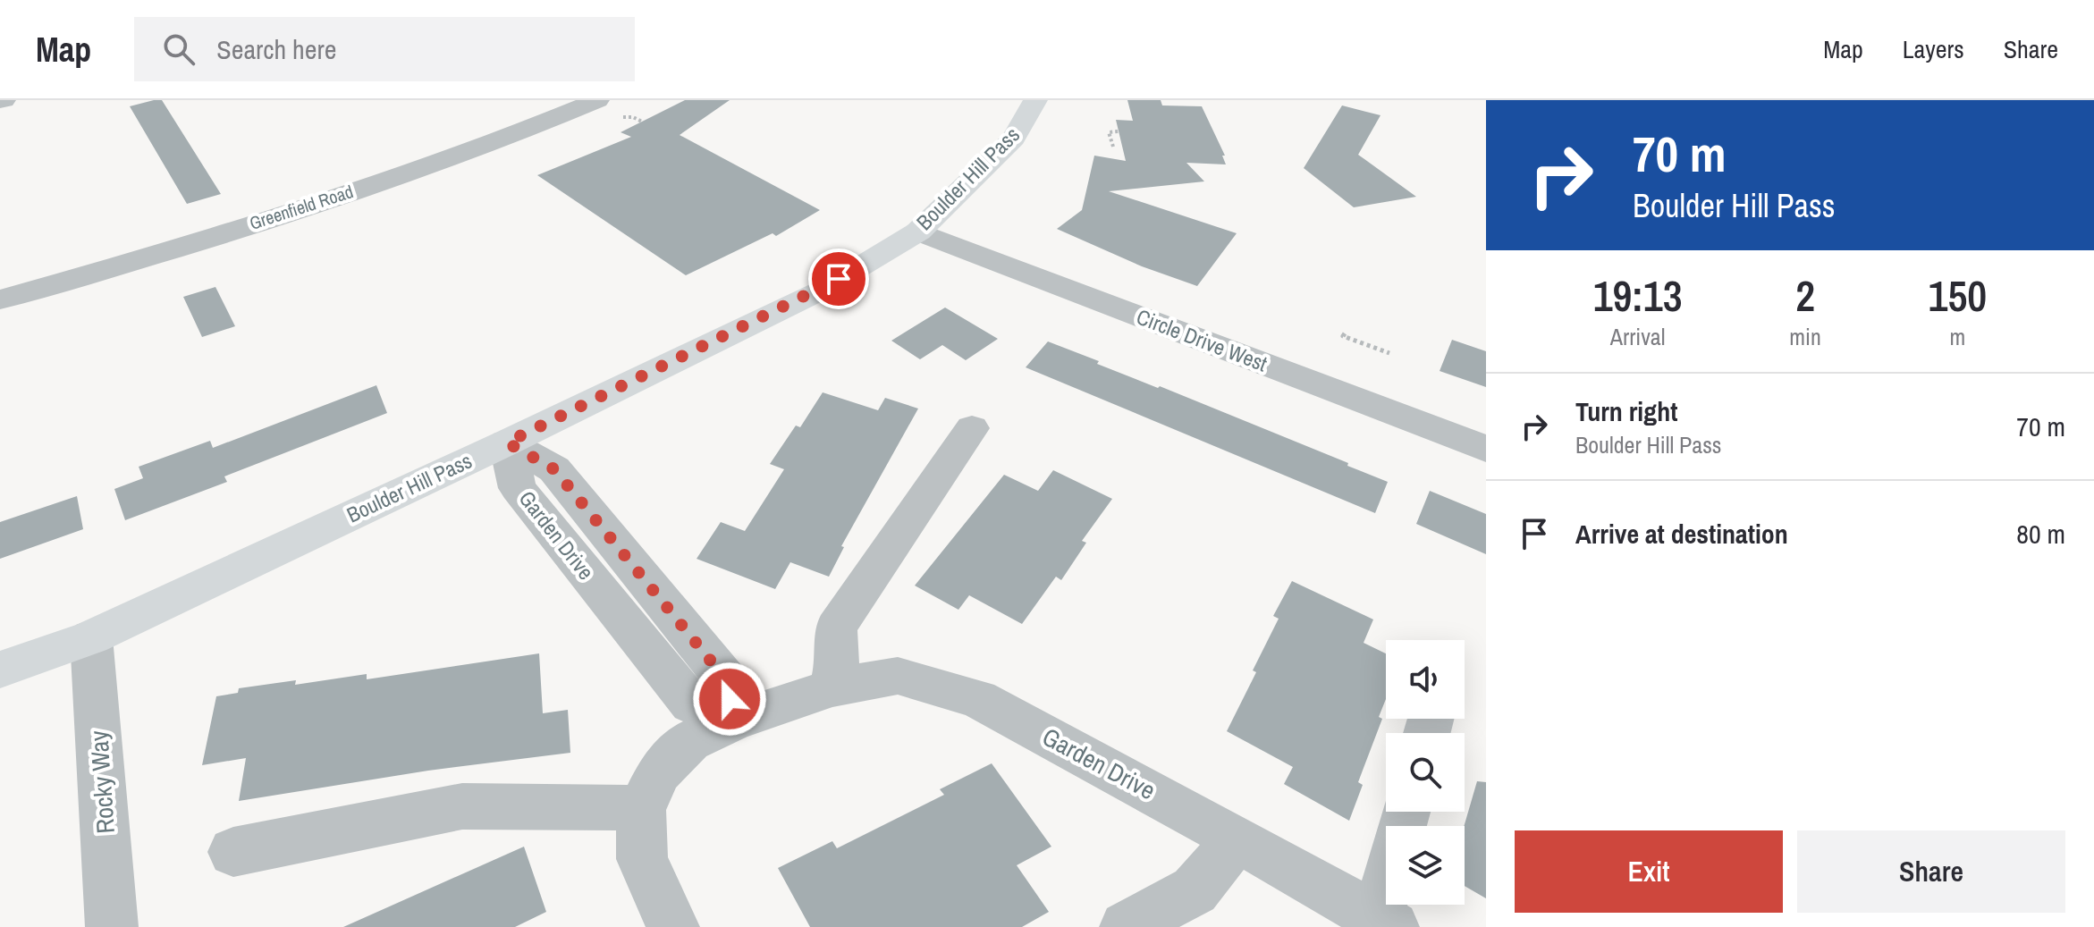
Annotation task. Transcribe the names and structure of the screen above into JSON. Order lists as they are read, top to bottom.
{
  "streets": {
    "street": [
      "Boulder Hill Pass",
      "Greenfield Road",
      "Circle Drive West",
      "Garden Drive",
      "Rocky Way"
    ]
  },
  "crossings": [
    ["Boulder Hill Pass", "Circle Drive West"],
    ["Boulder Hill Pass", "Garden Drive"],
    ["Boulder Hill Pass", "Rocky Way"]
  ],
  "page": {
    "header": "Map",
    "search": "Search here",
    "nav": ["Map", "Layers", "Share"],
    "turn": ["70 m", "Boulder Hill Pass"],
    "eta": [
      "19:13",
      "Arrival",
      "2",
      "min",
      "150",
      "m"
    ],
    "list": [
      {
        "name": "Turn right",
        "note": "Boulder Hill Pass",
        "value": "70 m"
      },
      {
        "name": "Arrive at destination",
        "value": "80 m"
      }
    ],
    "buttons": ["Exit", "Share"]
  }
}
